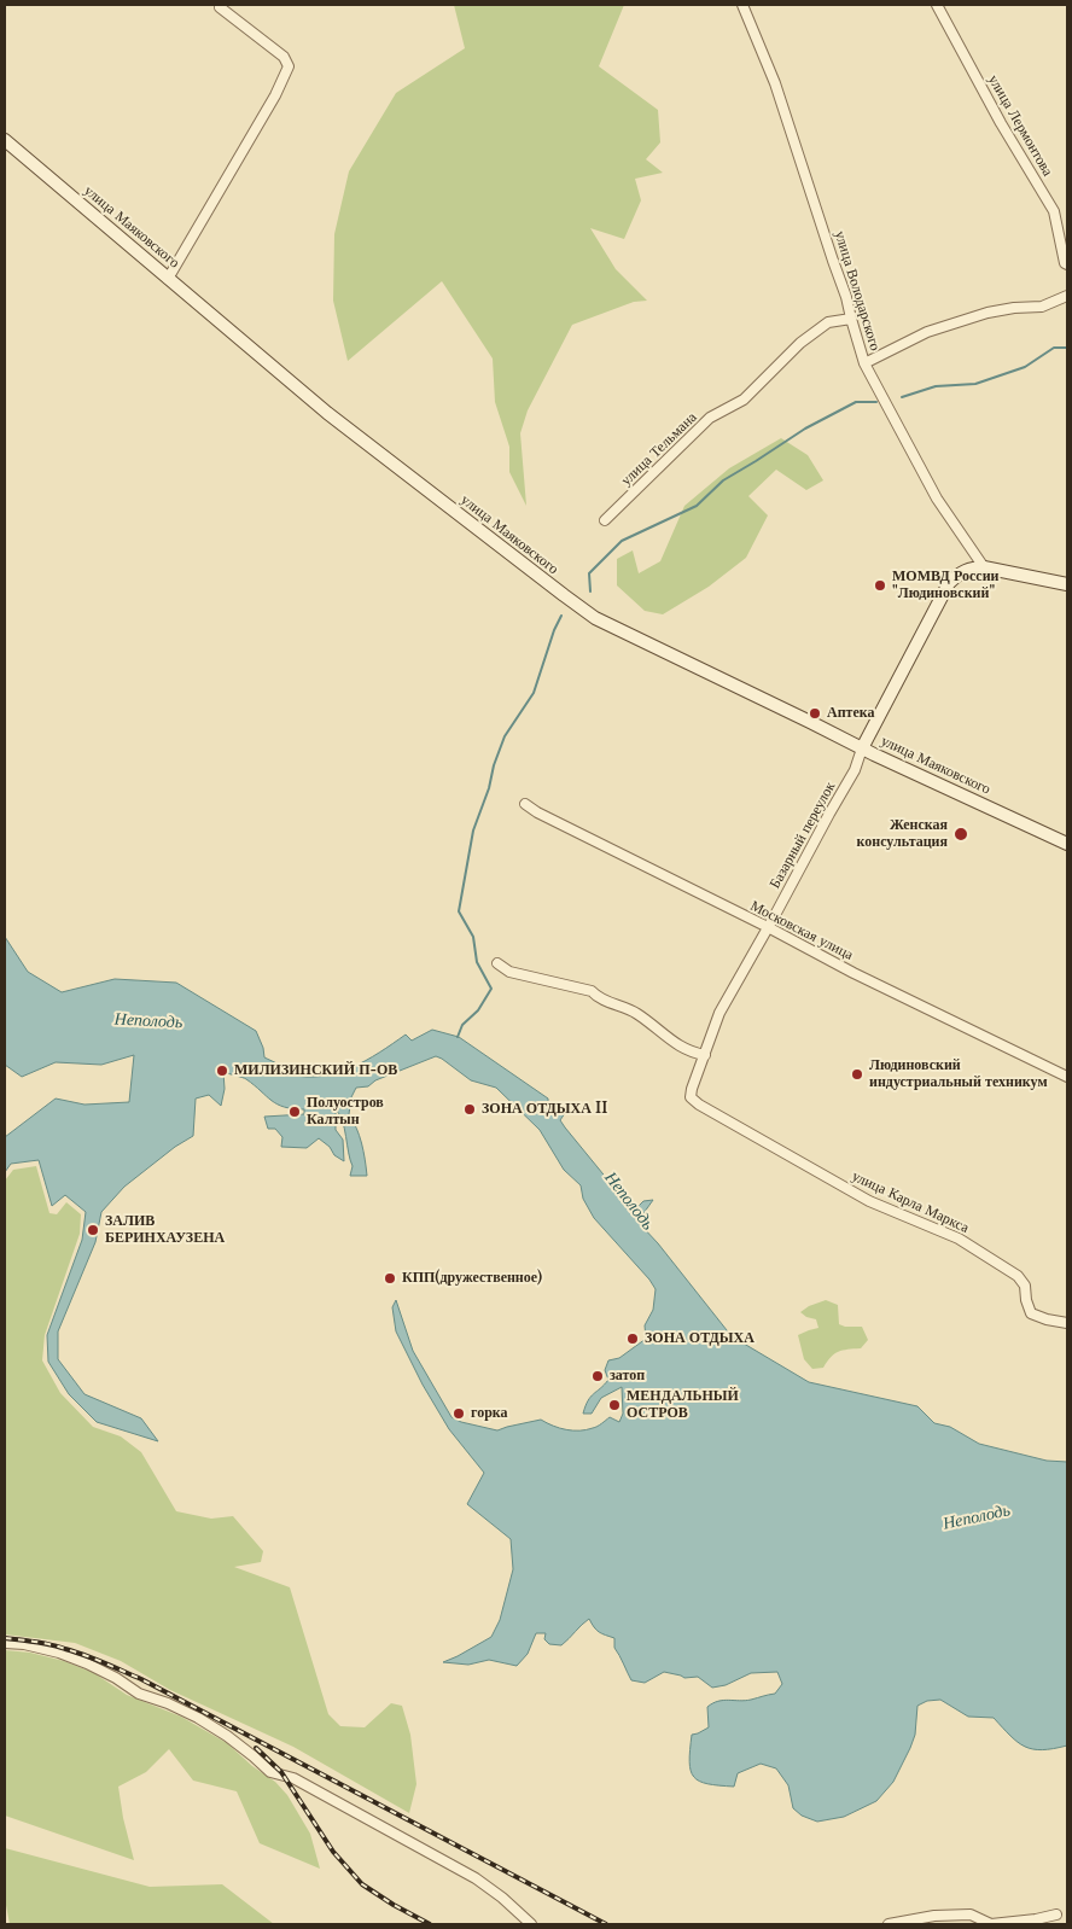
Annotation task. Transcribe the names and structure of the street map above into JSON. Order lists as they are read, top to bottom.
{
  "streets": {
    "street": [
      "улица Лермонтова",
      "улица Маяковского",
      "улица Володарского",
      "улица Тельмана",
      "Базарный переулок",
      "Московская улица",
      "улица Карла Маркса"
    ]
  },
  "crossings": [
    ["улица Маяковского", "Базарный переулок"],
    ["улица Володарского", "улица Тельмана"],
    ["Базарный переулок", "Московская улица"],
    ["Базарный переулок", "улица Карла Маркса"]
  ],
  "water": ["Неполодь"],
  "places": [
    "МОМВД России \"Людиновский\"",
    "Аптека",
    "Женская консультация",
    "МИЛИЗИНСКИЙ П-ОВ",
    "Людиновский индустриальный техникум",
    "ЗОНА ОТДЫХА II",
    "Полуостров Калтын",
    "ЗАЛИВ БЕРИНХАУЗЕНА",
    "КПП(дружественное)",
    "ЗОНА ОТДЫХА",
    "затоп",
    "МЕНДАЛЬНЫЙ ОСТРОВ",
    "горка"
  ]
}
